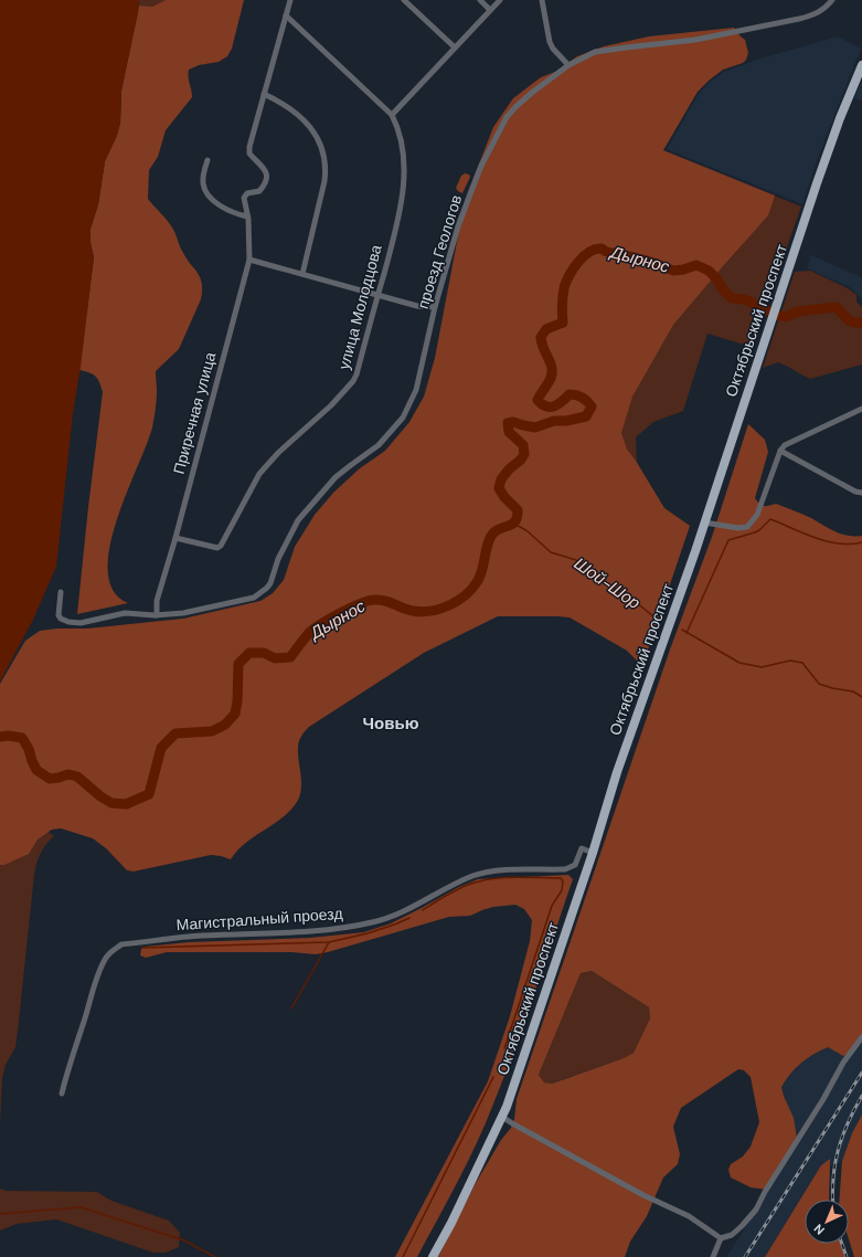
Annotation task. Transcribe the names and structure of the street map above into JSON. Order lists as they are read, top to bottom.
{
  "streets": {
    "main road": ["Октябрьский проспект"],
    "street": [
      "проезд Геологов",
      "улица Молодцова",
      "Приречная улица",
      "Магистральный проезд"
    ]
  },
  "crossings": [
    ["проезд Геологов", "Приречная улица"],
    ["улица Молодцова", "Приречная улица"],
    ["Октябрьский проспект", "Магистральный проезд"]
  ],
  "districts": ["Човью"],
  "water": ["Дырнос", "Шой-Шор"],
  "north": "bottom left"
}
